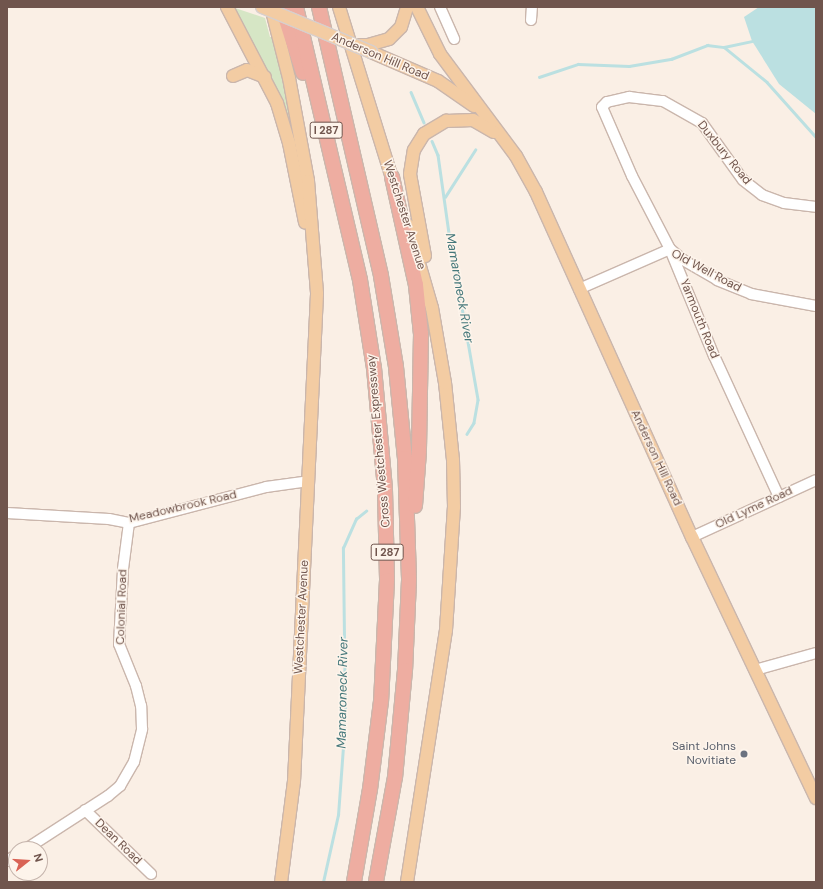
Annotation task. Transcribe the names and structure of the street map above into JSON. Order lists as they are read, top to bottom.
{
  "streets": {
    "highway": ["I 287", "Cross Westchester Expressway"],
    "main road": ["Anderson Hill Road", "Westchester Avenue"],
    "street": [
      "Duxbury Road",
      "Old Well Road",
      "Yarmouth Road",
      "Meadowbrook Road",
      "Old Lyme Road",
      "Colonial Road",
      "Dean Road"
    ]
  },
  "crossings": [
    ["Anderson Hill Road", "Old Well Road"],
    ["Anderson Hill Road", "Old Lyme Road"],
    ["Duxbury Road", "Yarmouth Road"],
    ["Westchester Avenue", "Meadowbrook Road"],
    ["Old Well Road", "Yarmouth Road"],
    ["Yarmouth Road", "Old Lyme Road"],
    ["Meadowbrook Road", "Colonial Road"],
    ["Colonial Road", "Dean Road"]
  ],
  "water": ["Mamaroneck River"],
  "places": ["Saint Johns Novitiate"],
  "north": "right"
}
